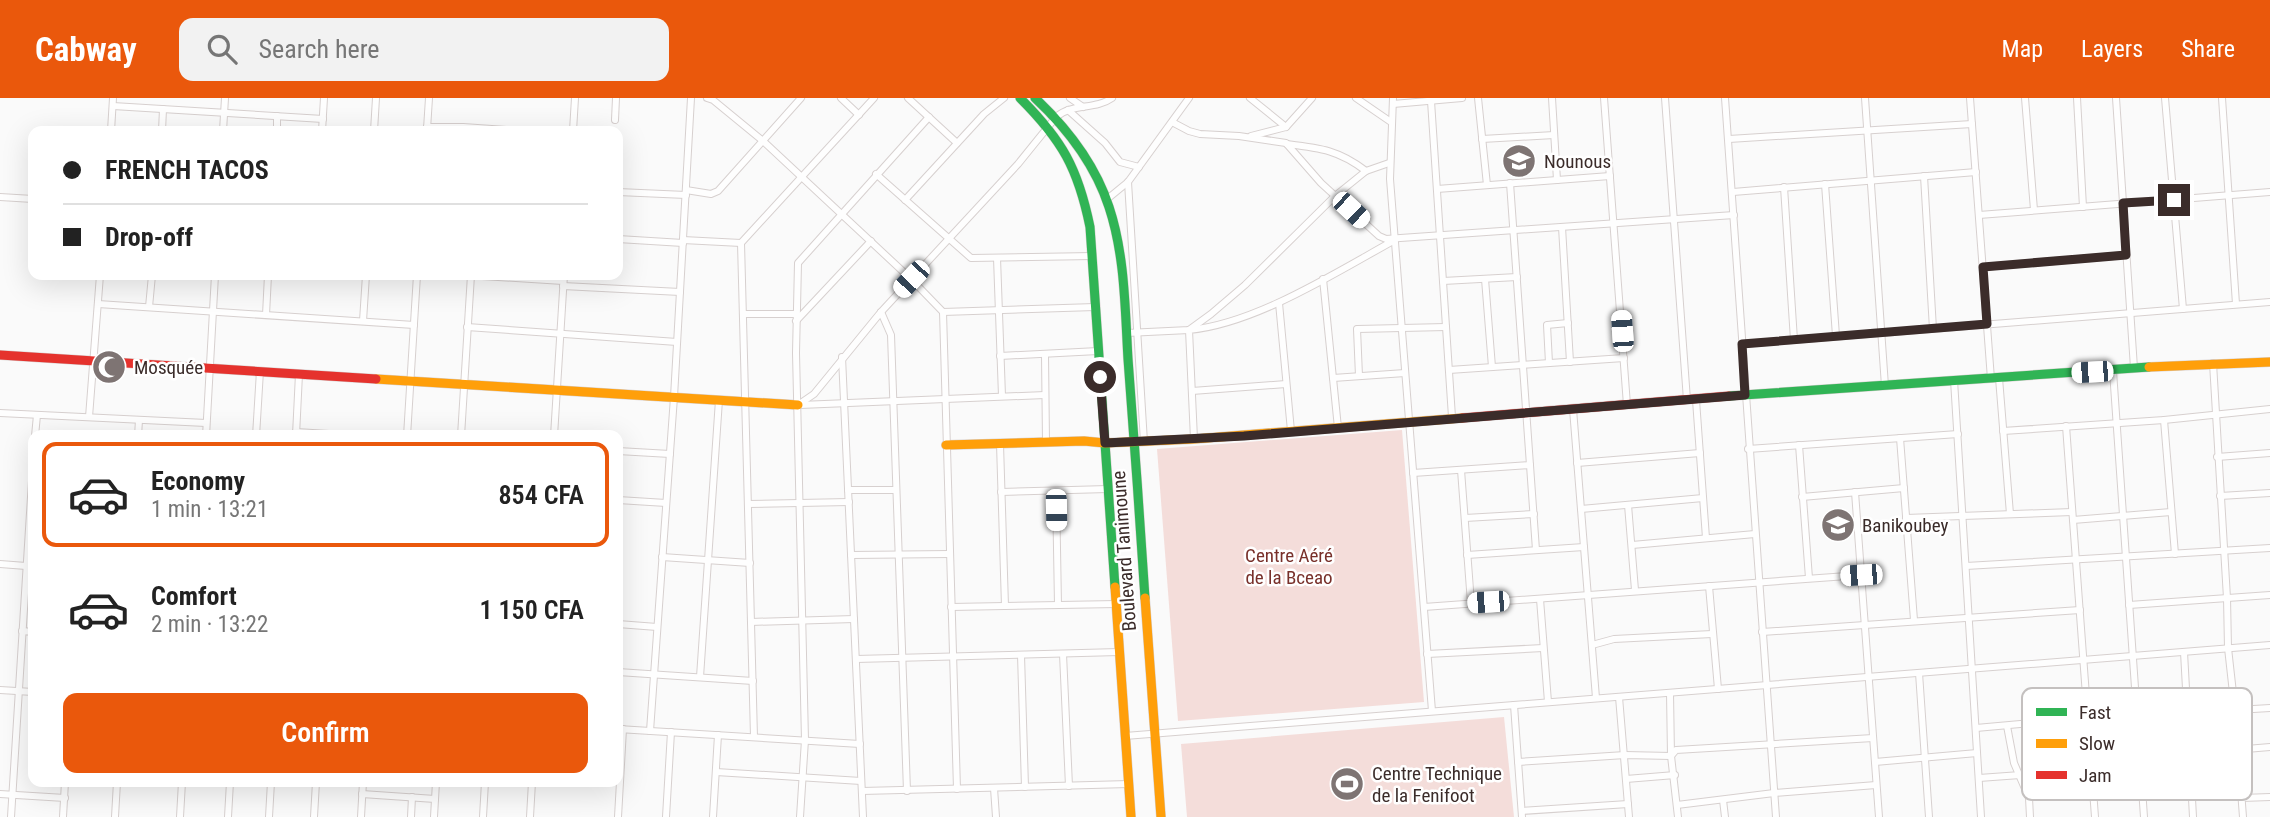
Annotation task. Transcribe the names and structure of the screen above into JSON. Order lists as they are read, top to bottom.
{
  "streets": {
    "street": ["Boulevard Tanimoune"]
  },
  "parks": ["Centre Aéré de la Bceao"],
  "places": {
    "school or university": ["Nounous", "Banikoubey"],
    "mosque": ["Mosquée"],
    "sports": ["Centre Technique de la Fenifoot"]
  },
  "legend": ["Fast", "Slow", "Jam"],
  "page": {
    "header": "Cabway",
    "search": "Search here",
    "nav": ["Map", "Layers", "Share"],
    "banner": ["FRENCH TACOS", "Drop-off"],
    "list": [
      {
        "name": "Economy",
        "note": "1 min · 13:21",
        "value": "854 CFA"
      },
      {
        "name": "Comfort",
        "note": "2 min · 13:22",
        "value": "1 150 CFA"
      }
    ],
    "buttons": "Confirm"
  }
}
